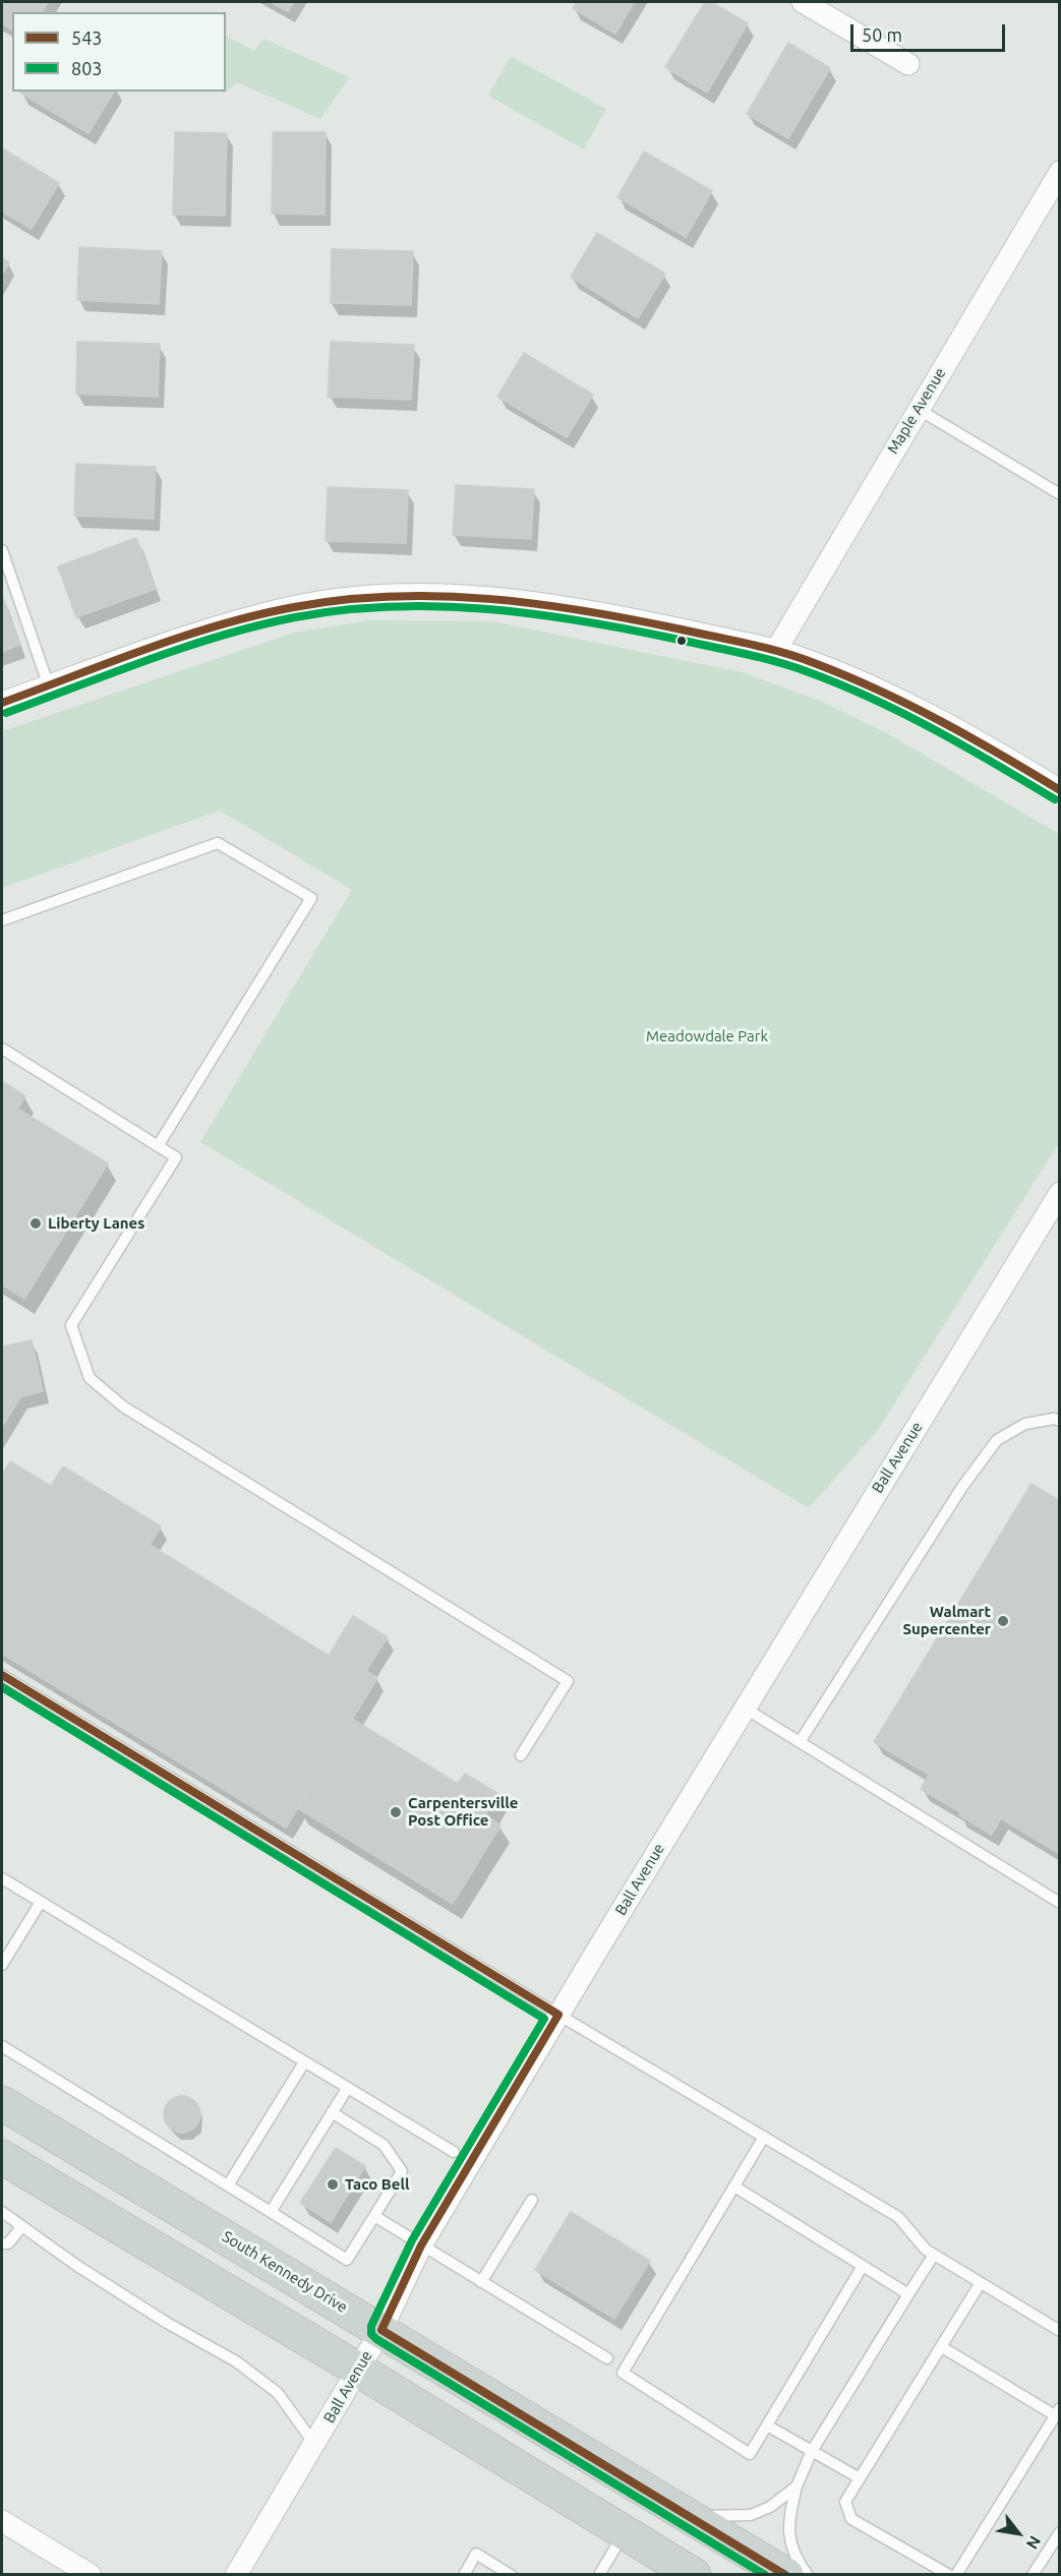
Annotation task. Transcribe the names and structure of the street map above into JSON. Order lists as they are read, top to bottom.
{
  "streets": {
    "main road": ["South Kennedy Drive"],
    "street": ["Maple Avenue", "Ball Avenue"]
  },
  "crossings": [
    ["Ball Avenue", "South Kennedy Drive"]
  ],
  "parks": ["Meadowdale Park"],
  "places": [
    "Liberty Lanes",
    "Walmart Supercenter",
    "Carpentersville Post Office",
    "Taco Bell"
  ],
  "lines": ["transit line 543", "transit line 803"],
  "legend": ["543", "803"],
  "scale_bar": "50 m",
  "north": "bottom right"
}
